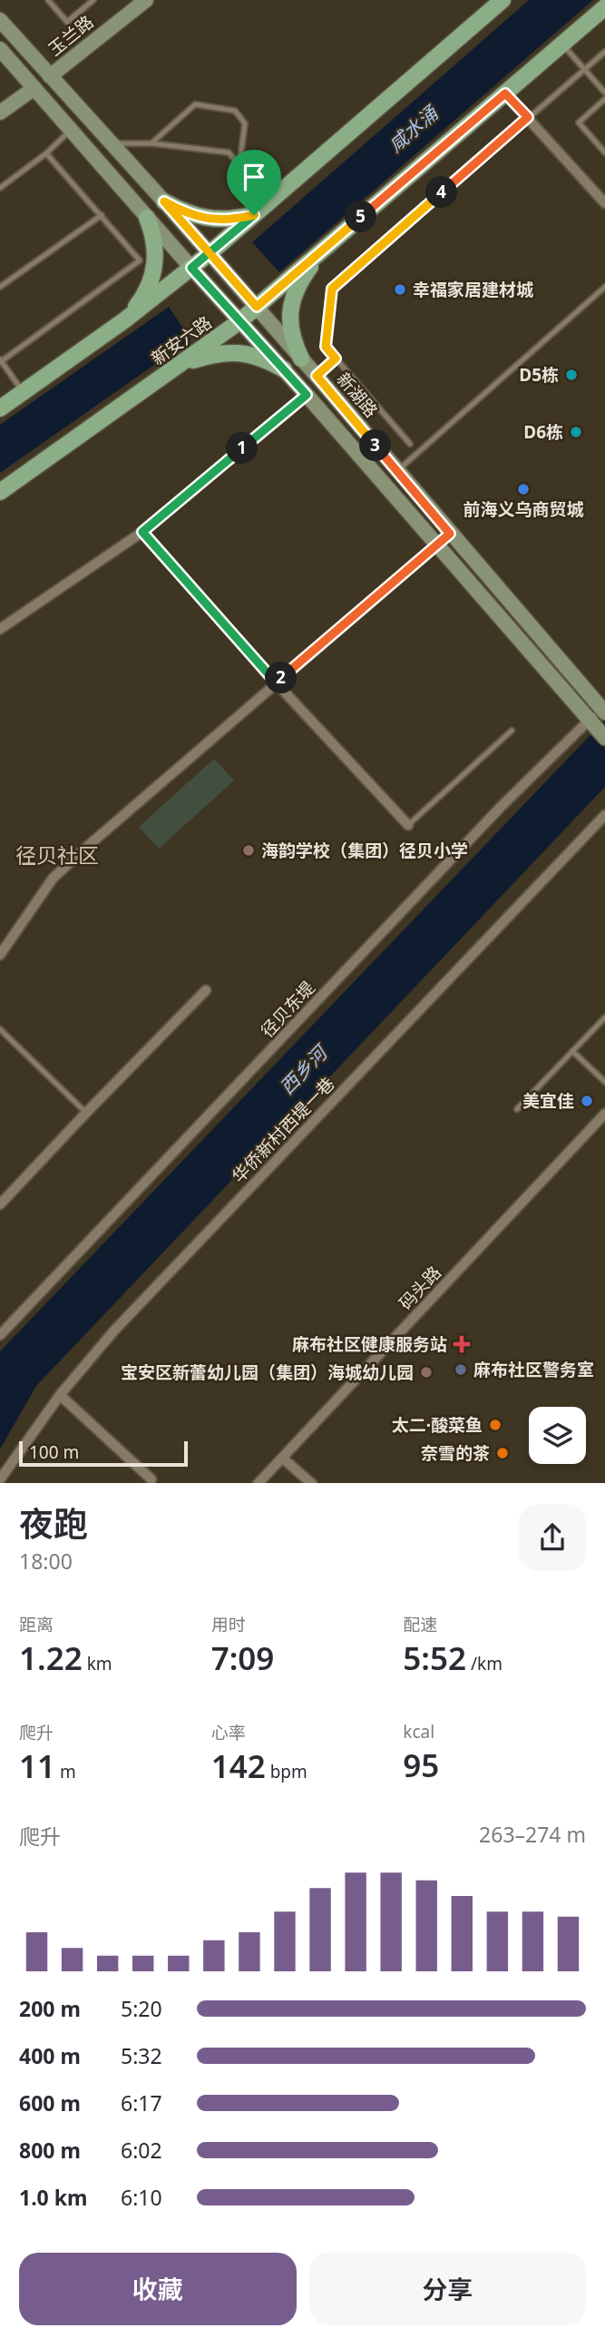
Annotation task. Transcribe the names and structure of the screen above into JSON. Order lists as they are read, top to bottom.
{
  "streets": {
    "main road": ["玉兰路", "新安六路", "新湖路"],
    "street": ["径贝东堤", "华侨新村西堤一巷", "码头路"]
  },
  "crossings": [
    ["玉兰路", "新湖路"],
    ["新安六路", "新湖路"],
    ["新湖路", "径贝东堤"]
  ],
  "districts": ["径贝社区"],
  "water": ["咸水涌", "西乡河"],
  "places": {
    "other": [
      "幸福家居建材城",
      "D5栋",
      "D6栋",
      "前海义乌商贸城",
      "海韵学校（集团）径贝小学",
      "美宜佳",
      "麻布社区警务室",
      "宝安区新蕾幼儿园（集团）海城幼儿园",
      "太二·酸菜鱼",
      "奈雪的茶"
    ],
    "health": ["麻布社区健康服务站"]
  },
  "scale_bar": "100 m",
  "page": {
    "pins": [
      "4",
      "5",
      "3",
      "1",
      "2"
    ],
    "scale": "100 m",
    "heading": ["夜跑", "18:00"],
    "stats": [
      ["距离", "1.22 km"],
      ["用时", "7:09"],
      ["配速", "5:52 /km"],
      ["爬升", "11 m"],
      ["心率", "142 bpm"],
      ["kcal", "95"]
    ],
    "chart": ["爬升", "263–274 m"],
    "list": [
      {
        "name": "200 m",
        "note": "5:20"
      },
      {
        "name": "400 m",
        "note": "5:32"
      },
      {
        "name": "600 m",
        "note": "6:17"
      },
      {
        "name": "800 m",
        "note": "6:02"
      },
      {
        "name": "1.0 km",
        "note": "6:10"
      }
    ],
    "buttons": ["收藏", "分享"]
  }
}
